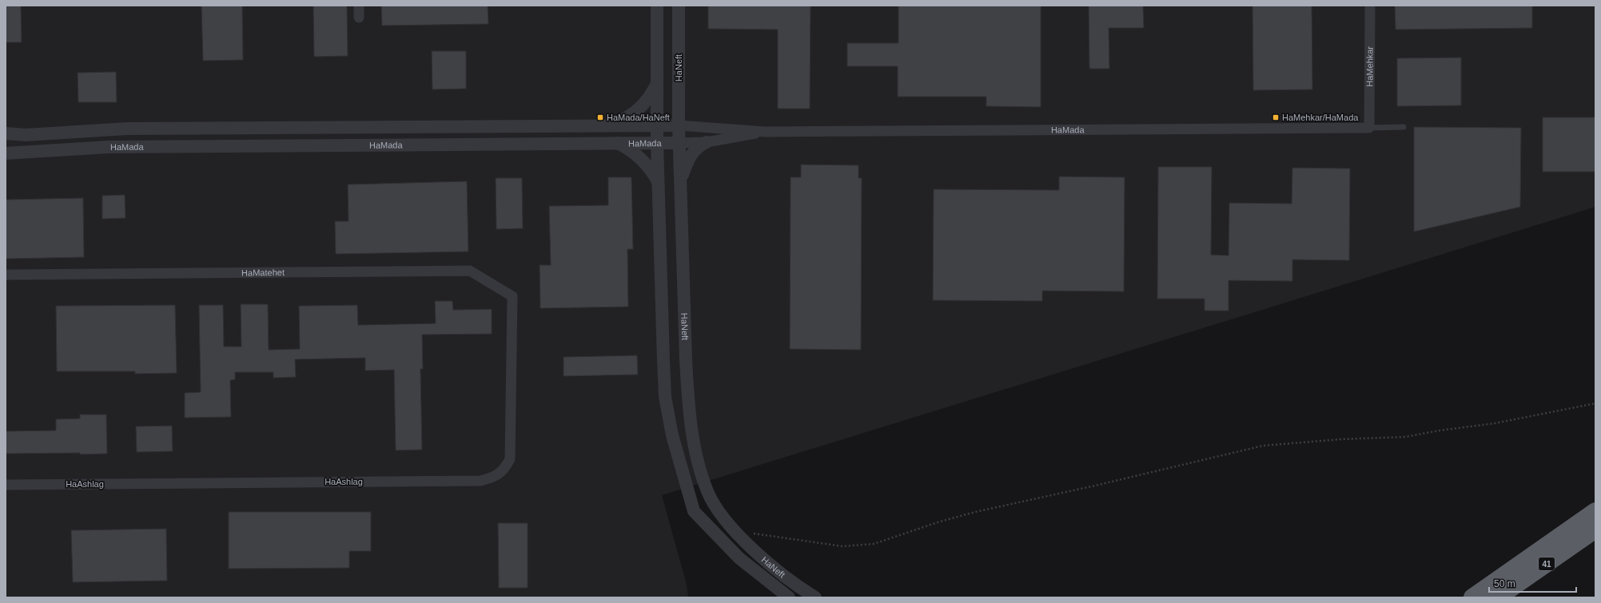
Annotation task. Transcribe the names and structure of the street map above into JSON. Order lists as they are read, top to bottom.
{
  "streets": {
    "highway": ["41"],
    "street": [
      "HaMehkar",
      "HaNeft",
      "HaMada",
      "HaMatehet",
      "HaAshlag"
    ]
  },
  "crossings": [
    ["HaMehkar", "HaMada"],
    ["HaNeft", "HaMada"],
    ["HaMatehet", "HaAshlag"]
  ],
  "places": {
    "transit": ["HaMada/HaNeft", "HaMehkar/HaMada"]
  },
  "scale_bar": "50 m"
}
